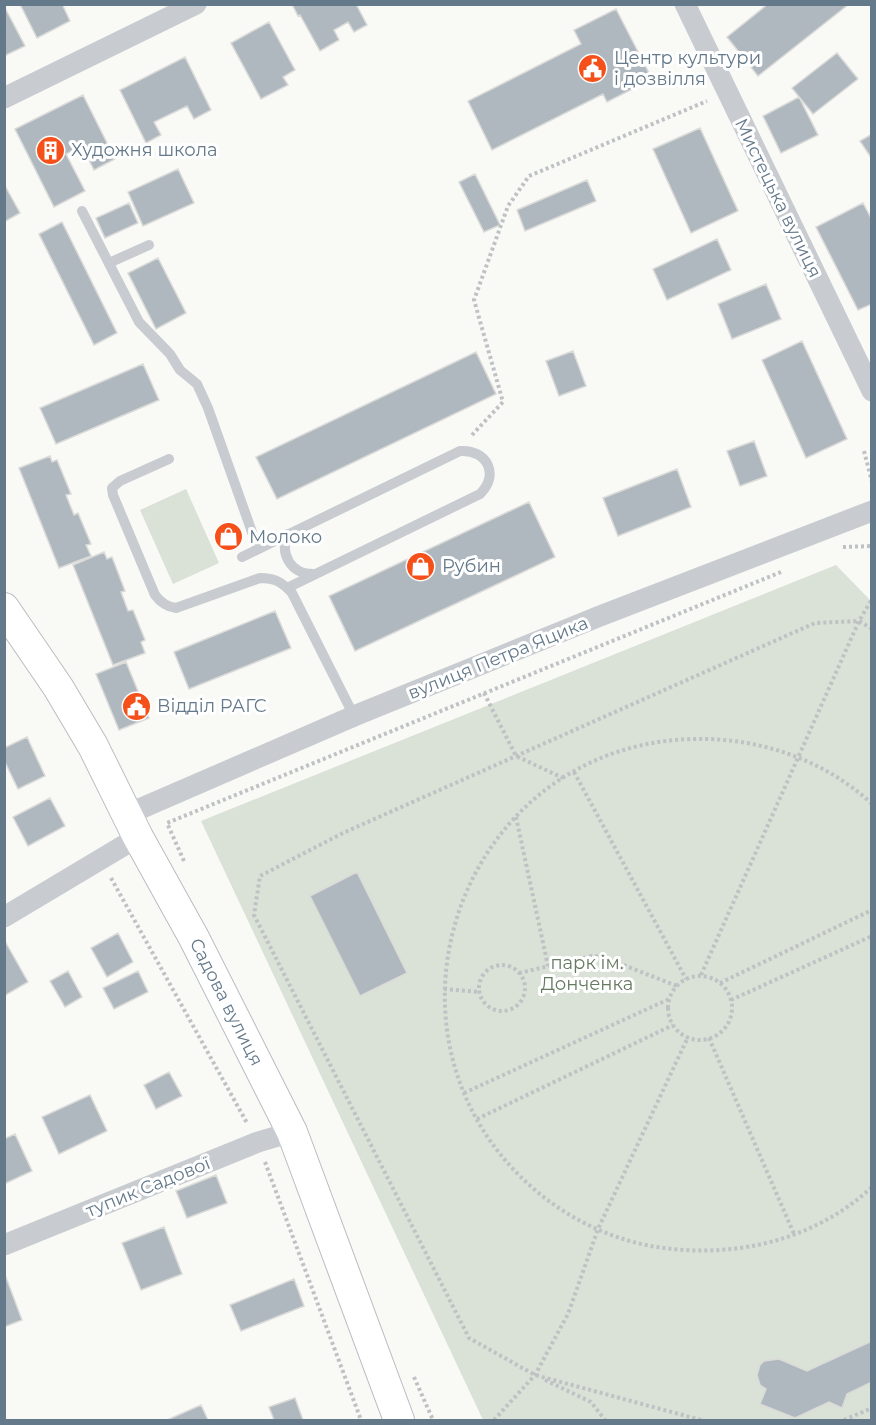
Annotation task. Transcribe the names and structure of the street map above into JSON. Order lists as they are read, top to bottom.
{
  "streets": {
    "main road": ["Садова вулиця"],
    "street": ["Мистецька вулиця", "вулиця Петра Яцика", "тупик Садової"]
  },
  "crossings": [
    ["вулиця Петра Яцика", "Садова вулиця"],
    ["Садова вулиця", "тупик Садової"]
  ],
  "parks": ["парк ім. Донченка"],
  "places": {
    "public building": ["Центр культури і дозвілля", "Відділ РАГС"],
    "building": ["Художня школа"],
    "shop": ["Молоко", "Рубин"]
  }
}
